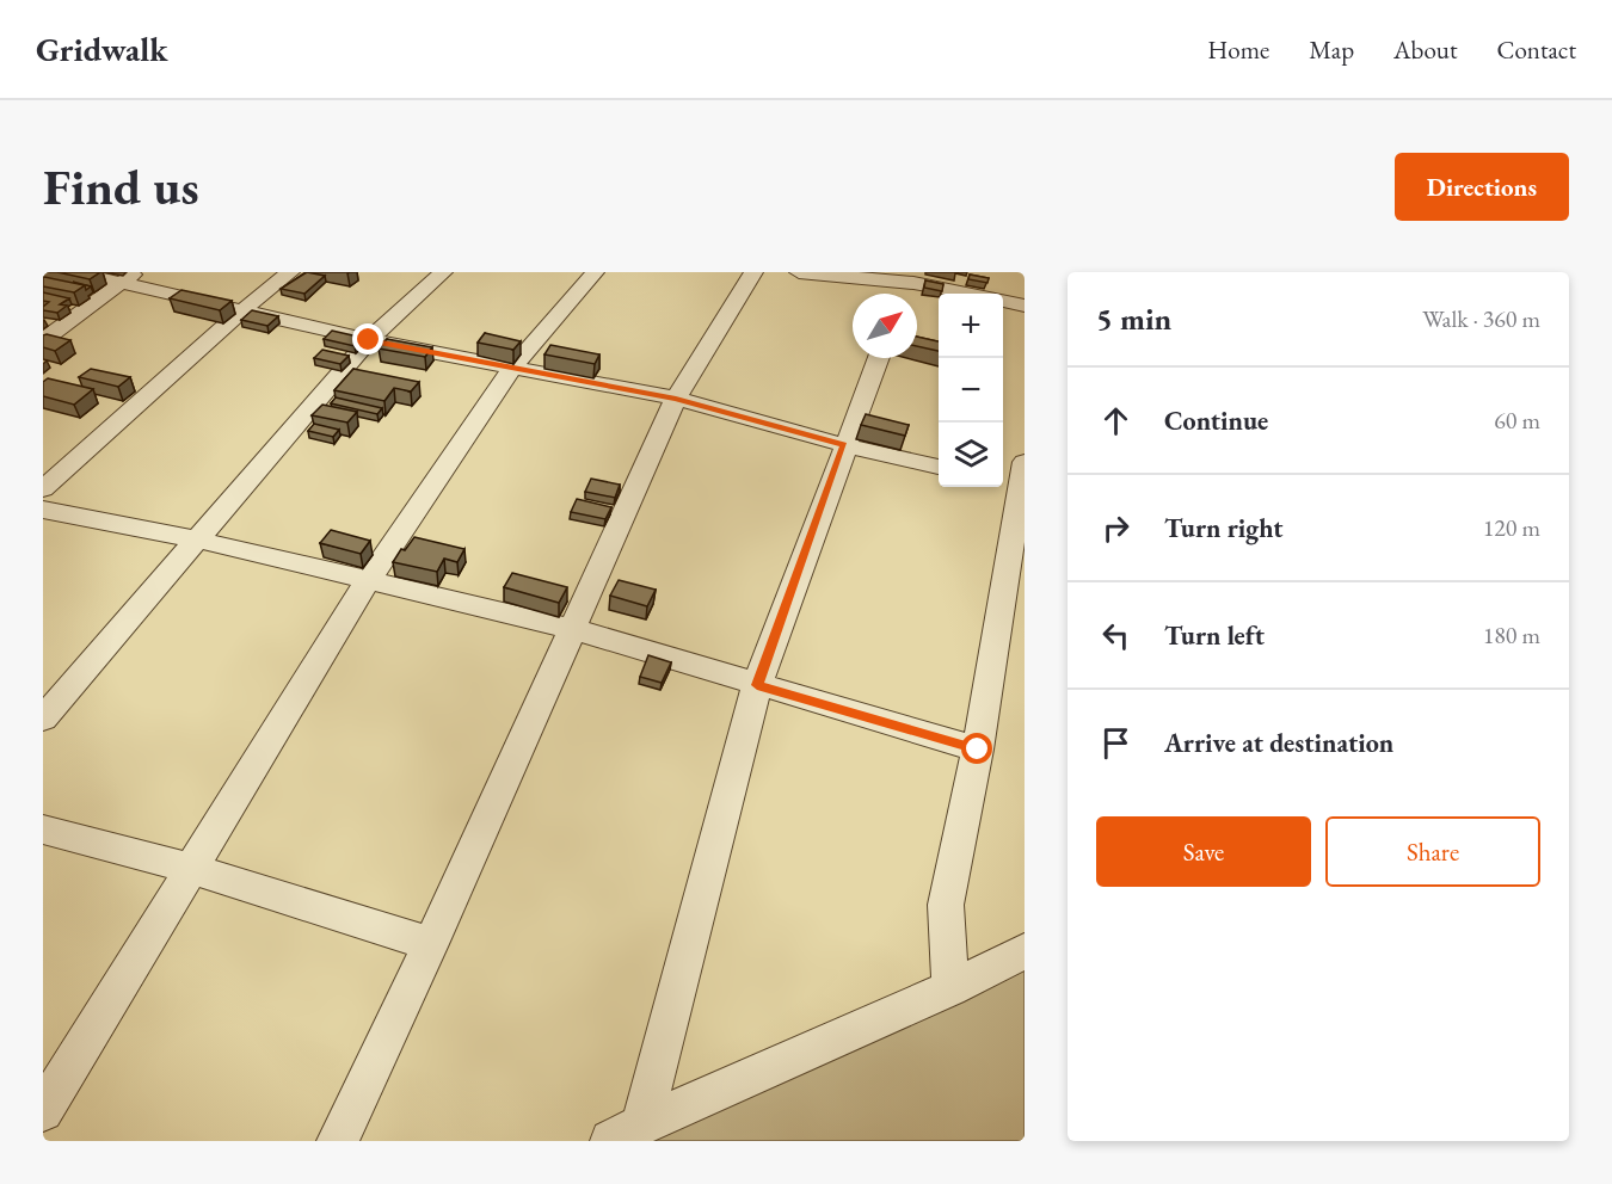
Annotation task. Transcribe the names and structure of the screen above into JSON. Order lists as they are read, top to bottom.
{
  "north": "top right",
  "page": {
    "header": "Gridwalk",
    "nav": [
      "Home",
      "Map",
      "About",
      "Contact"
    ],
    "buttons": [
      "Directions",
      ["Save", "Share"]
    ],
    "title": "Find us",
    "heading": ["5 min", "Walk · 360 m"],
    "map_buttons": ["+", "−"],
    "list": [
      ["Continue", "60 m"],
      ["Turn right", "120 m"],
      ["Turn left", "180 m"],
      "Arrive at destination"
    ]
  }
}
